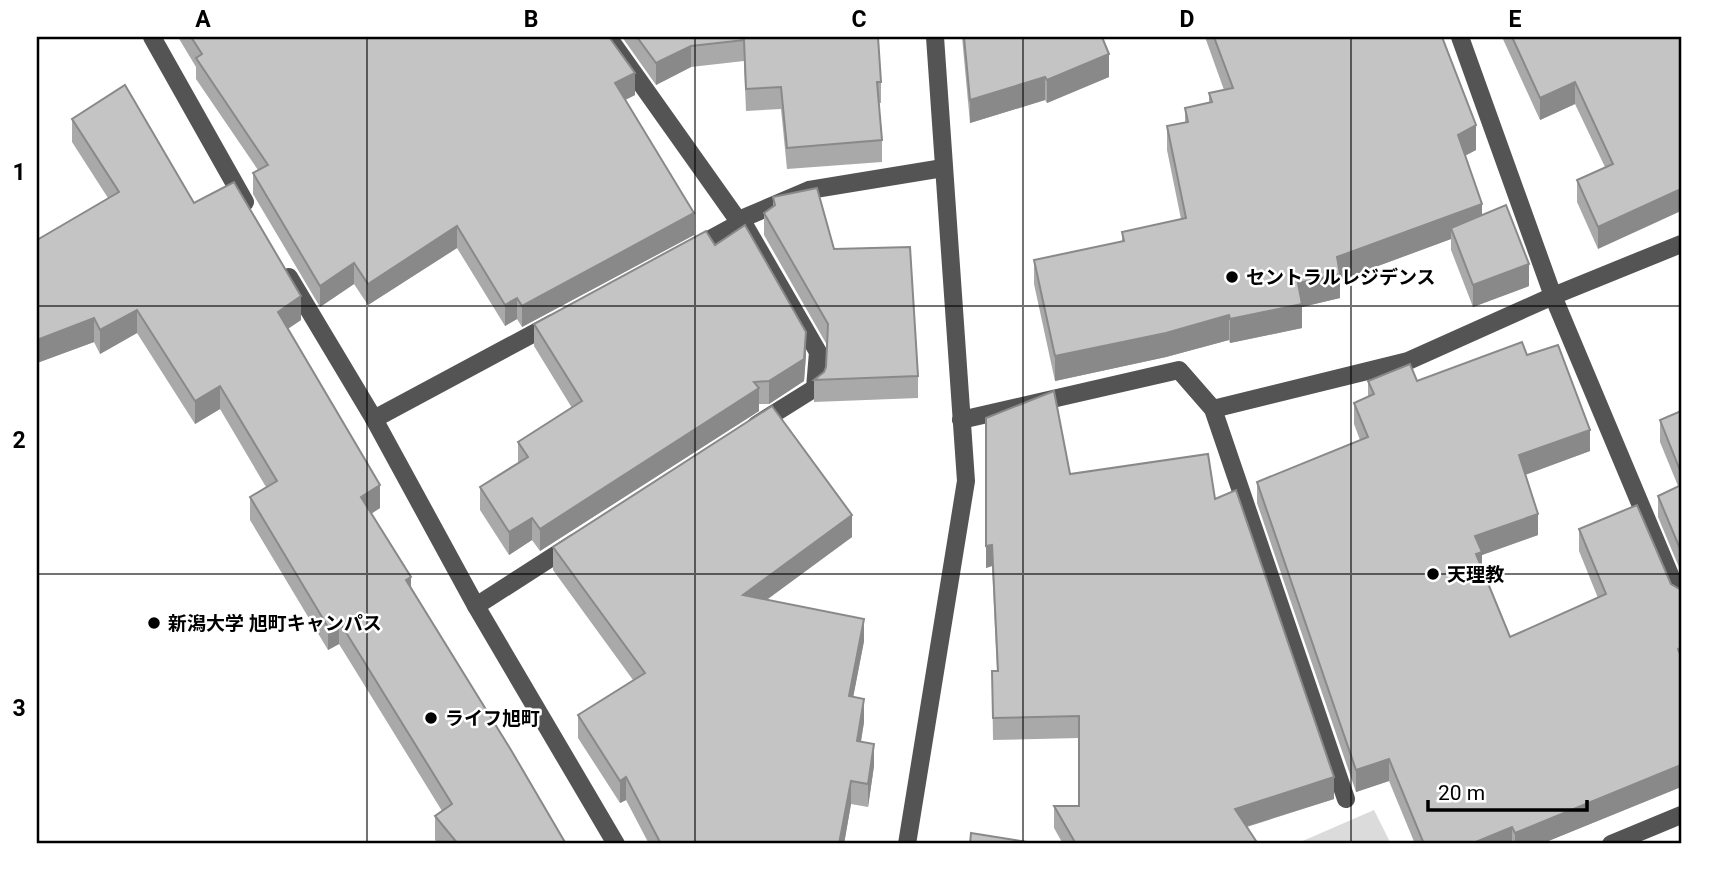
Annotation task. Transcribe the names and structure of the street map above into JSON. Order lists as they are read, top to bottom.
{
  "places": [
    "セントラルレジデンス",
    "天理教",
    "新潟大学 旭町キャンパス",
    "ライフ旭町"
  ],
  "scale_bar": "20 m",
  "grid": {
    "columns": [
      "A",
      "B",
      "C",
      "D",
      "E"
    ],
    "rows": ["1", "2", "3"]
  }
}
